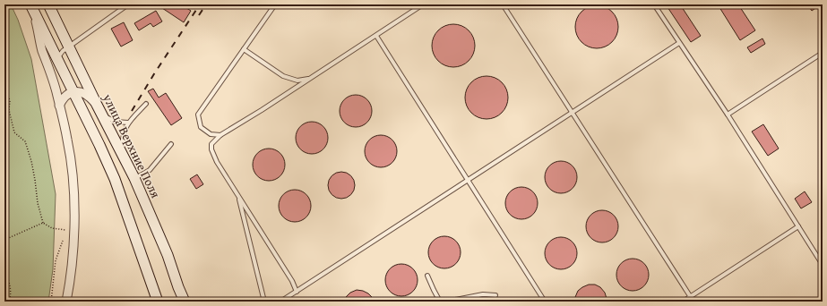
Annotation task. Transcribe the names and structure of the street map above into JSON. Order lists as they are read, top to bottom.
{
  "streets": {
    "main road": ["улица Верхние Поля"]
  }
}
